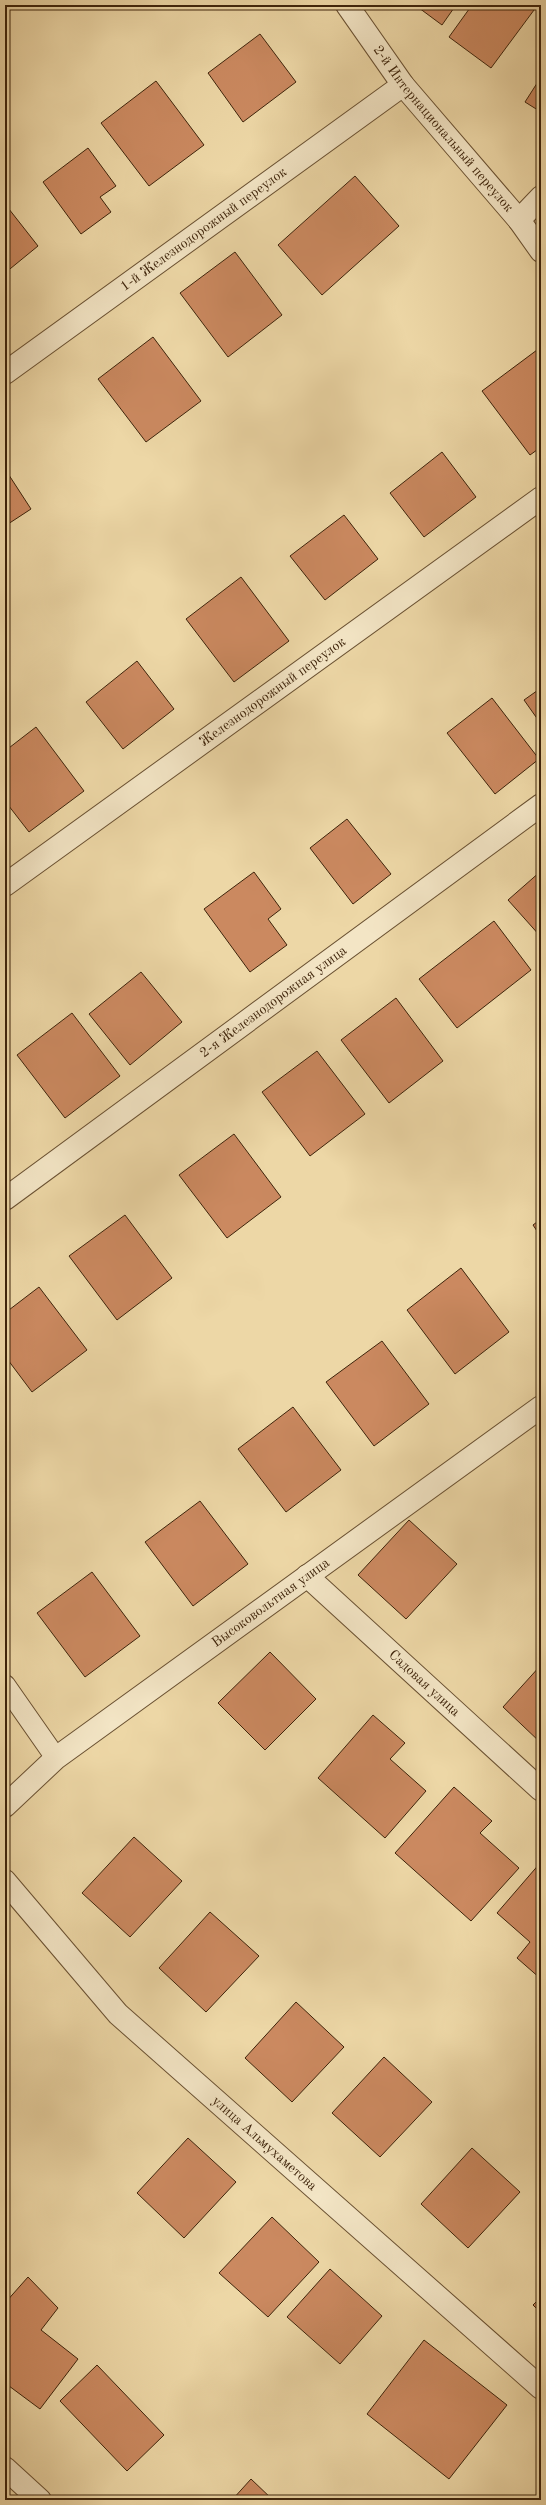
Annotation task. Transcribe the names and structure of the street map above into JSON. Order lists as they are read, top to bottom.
{
  "streets": {
    "street": [
      "2-й Интернациональный переулок",
      "1-й Железнодорожный переулок",
      "Железнодорожный переулок",
      "2-я Железнодорожная улица",
      "Высоковольтная улица",
      "Садовая улица",
      "улица Альмухаметова"
    ]
  },
  "crossings": [
    ["2-й Интернациональный переулок", "1-й Железнодорожный переулок"],
    ["Высоковольтная улица", "Садовая улица"]
  ]
}
